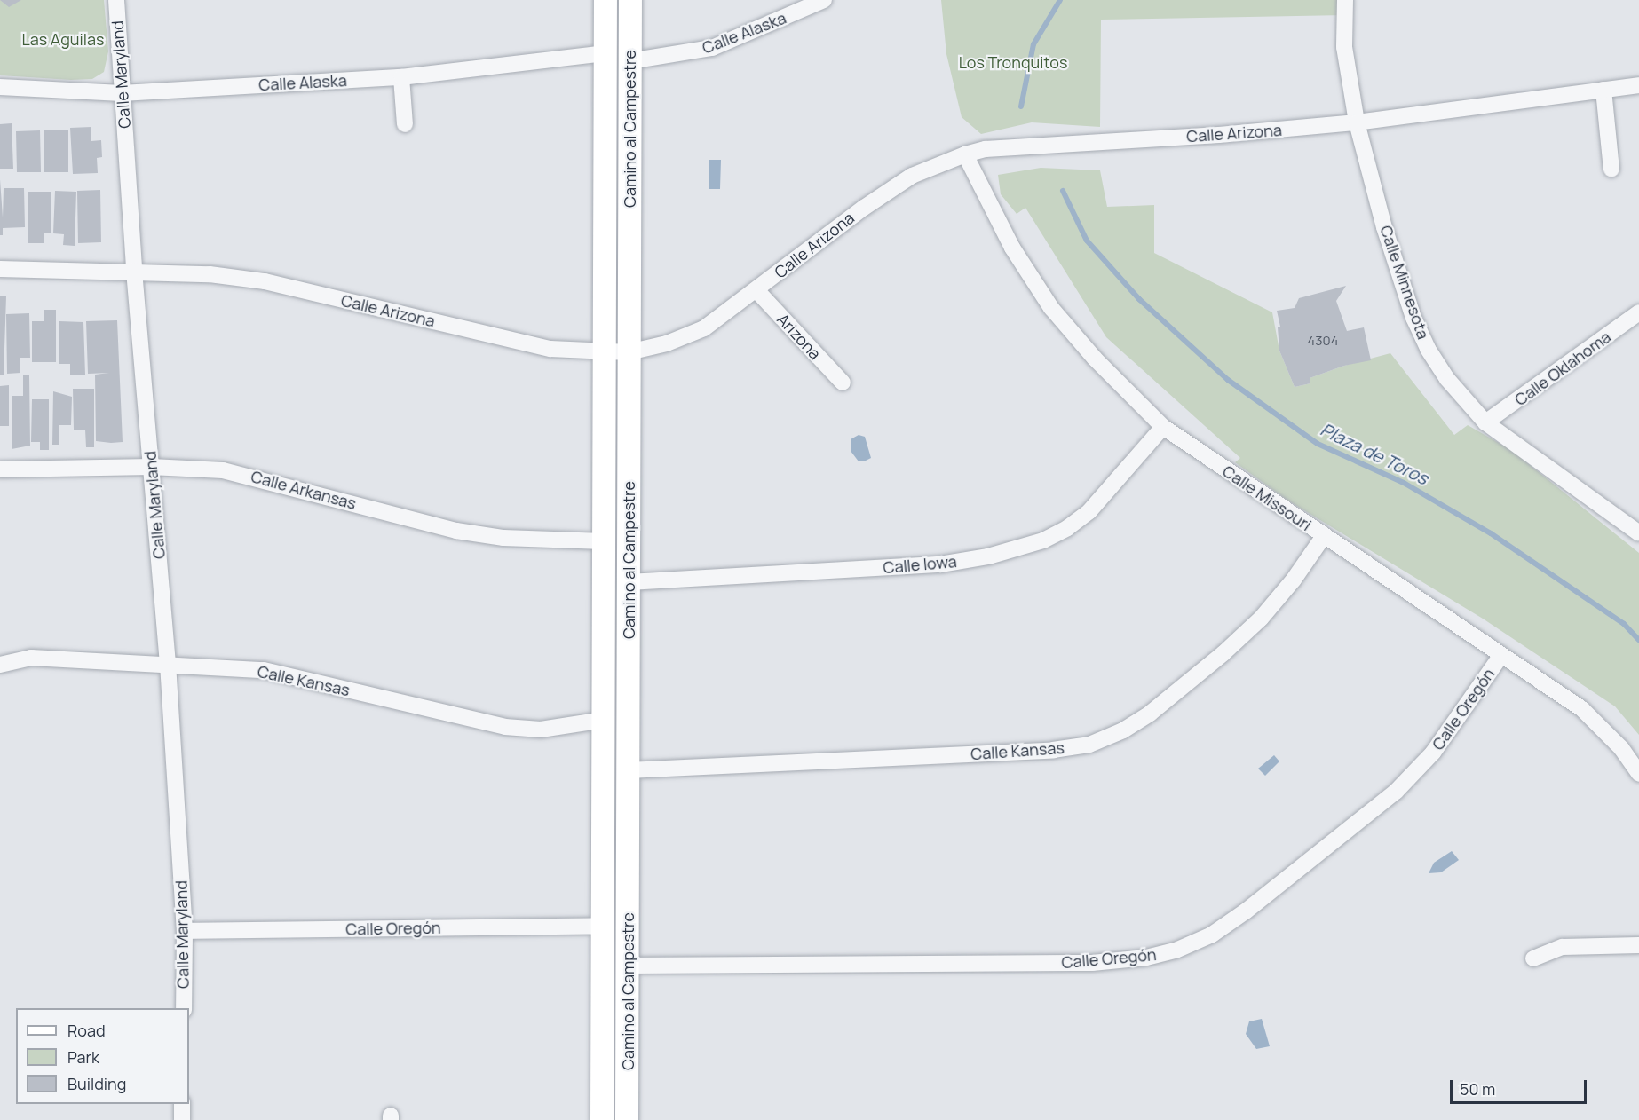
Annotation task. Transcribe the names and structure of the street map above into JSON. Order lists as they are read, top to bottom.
{
  "streets": {
    "street": [
      "Calle Alaska",
      "Calle Maryland",
      "Camino al Campestre",
      "Calle Arizona",
      "Calle Minnesota",
      "Arizona",
      "Calle Oklahoma",
      "Calle Arkansas",
      "Calle Missouri",
      "Calle Iowa",
      "Calle Kansas",
      "Calle Oregón"
    ]
  },
  "crossings": [
    ["Calle Alaska", "Calle Maryland"],
    ["Calle Alaska", "Camino al Campestre"],
    ["Calle Maryland", "Calle Arizona"],
    ["Calle Maryland", "Calle Arkansas"],
    ["Calle Maryland", "Calle Kansas"],
    ["Calle Maryland", "Calle Oregón"],
    ["Camino al Campestre", "Calle Arizona"],
    ["Camino al Campestre", "Calle Arkansas"],
    ["Camino al Campestre", "Calle Iowa"],
    ["Camino al Campestre", "Calle Kansas"],
    ["Camino al Campestre", "Calle Oregón"],
    ["Calle Arizona", "Calle Minnesota"],
    ["Calle Arizona", "Arizona"],
    ["Calle Arizona", "Calle Missouri"],
    ["Calle Minnesota", "Calle Oklahoma"],
    ["Calle Missouri", "Calle Iowa"],
    ["Calle Missouri", "Calle Kansas"],
    ["Calle Missouri", "Calle Oregón"]
  ],
  "water": ["Plaza de Toros"],
  "parks": ["Las Aguilas", "Los Tronquitos"],
  "house_numbers": ["4304"],
  "legend": ["Road", "Park", "Building"],
  "scale_bar": "50 m"
}
